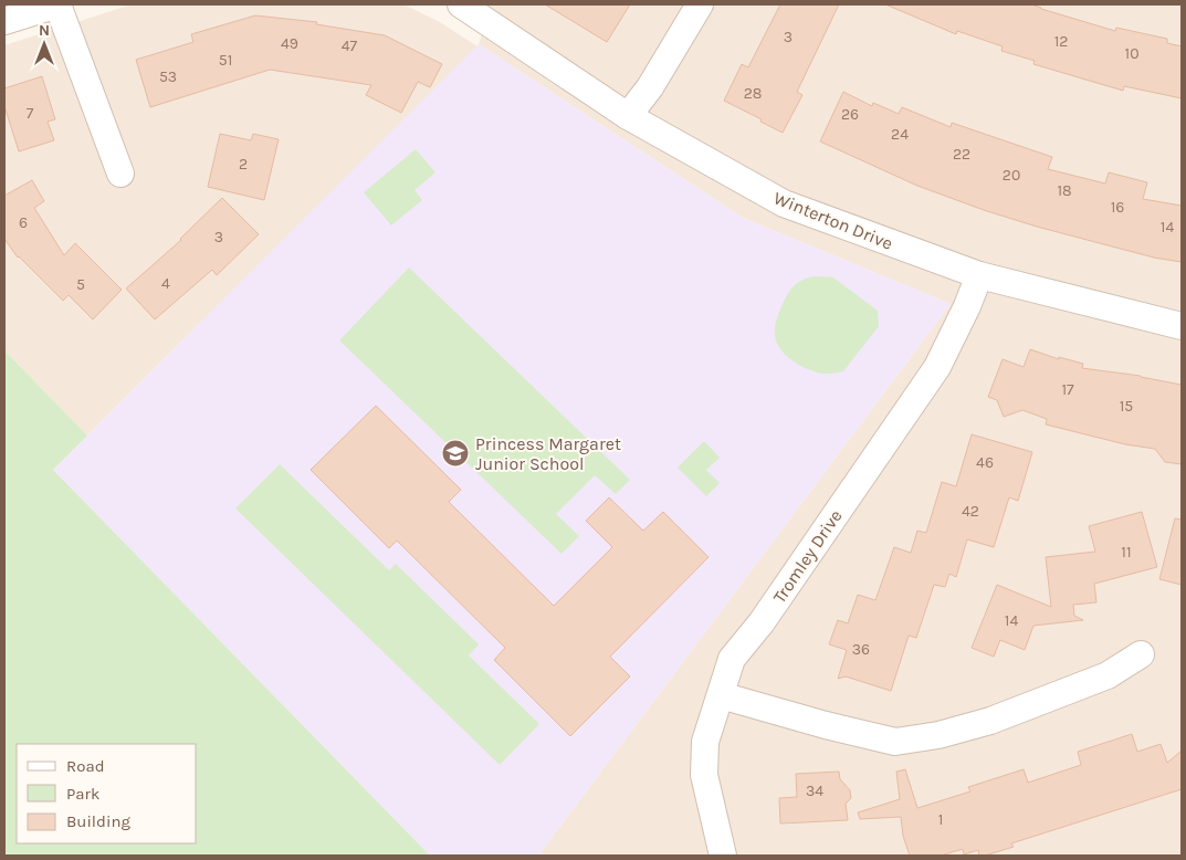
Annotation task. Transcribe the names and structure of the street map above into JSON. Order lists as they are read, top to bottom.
{
  "streets": {
    "street": ["Winterton Drive", "Tromley Drive"]
  },
  "crossings": [
    ["Winterton Drive", "Tromley Drive"]
  ],
  "places": {
    "school or university": ["Princess Margaret Junior School"]
  },
  "house_numbers": [
    "3",
    "12",
    "49",
    "47",
    "10",
    "51",
    "53",
    "28",
    "7",
    "26",
    "24",
    "22",
    "2",
    "20",
    "18",
    "16",
    "6",
    "14",
    "3",
    "4",
    "5",
    "17",
    "15",
    "46",
    "42",
    "11",
    "14",
    "36",
    "34",
    "1"
  ],
  "legend": ["Road", "Park", "Building"],
  "north": "top"
}
